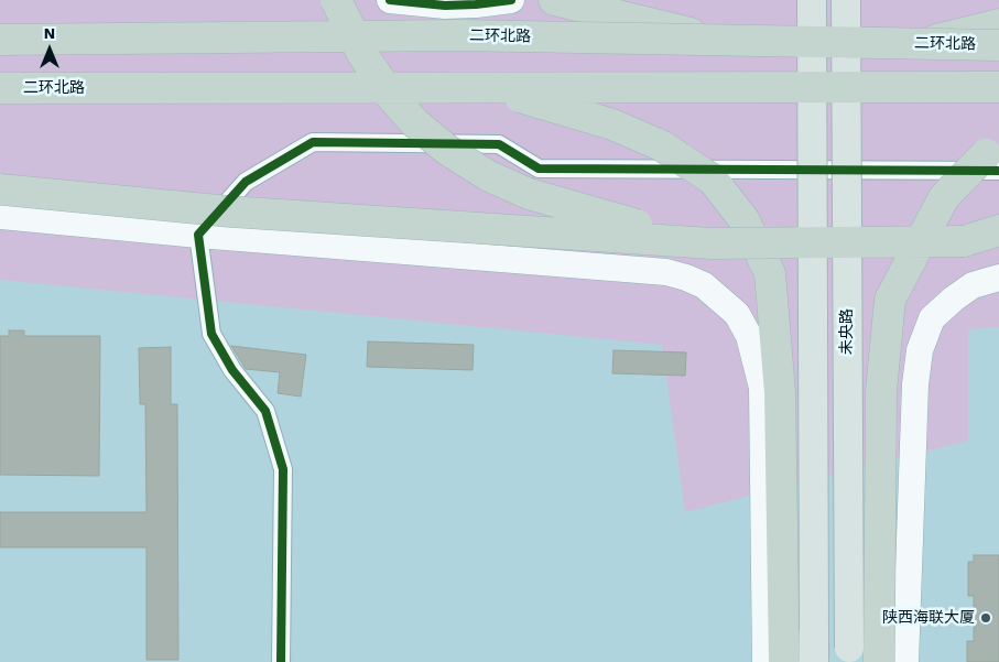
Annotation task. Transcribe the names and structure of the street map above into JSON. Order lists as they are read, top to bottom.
{
  "streets": {
    "highway": ["二环北路"],
    "main road": ["未央路"]
  },
  "places": ["陕西海联大厦"],
  "north": "top"
}
